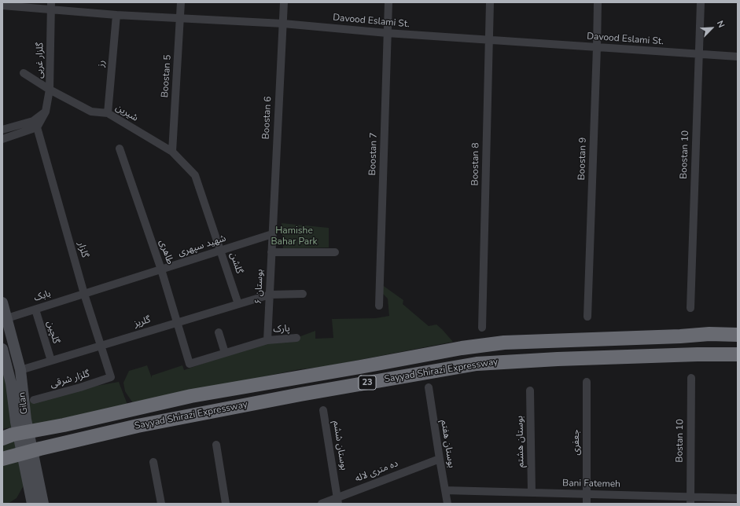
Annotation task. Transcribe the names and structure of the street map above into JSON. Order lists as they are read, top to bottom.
{
  "streets": {
    "highway": ["Sayyad Shirazi Expressway", "23"],
    "main road": ["Gilan"],
    "street": [
      "Davood Eslami St.",
      "گلزار غربی",
      "رز",
      "Boostan 5",
      "شیرین",
      "Boostan 6",
      "Boostan 7",
      "Boostan 10",
      "Boostan 9",
      "Boostan 8",
      "شهید سپهری",
      "گلزار",
      "طاهری",
      "گلشن",
      "بوستان ۶",
      "بابک",
      "گلریز",
      "پارک",
      "گلچین",
      "گلزار شرقی",
      "Bostan 10",
      "بوستان هشتم",
      "جعفری",
      "بوستان هفتم",
      "بوستان ششم",
      "ده متری لاله",
      "Bani Fatemeh"
    ]
  },
  "crossings": [
    ["Davood Eslami St.", "گلزار غربی"],
    ["Davood Eslami St.", "رز"],
    ["Davood Eslami St.", "Boostan 5"],
    ["Davood Eslami St.", "Boostan 6"],
    ["Davood Eslami St.", "Boostan 7"],
    ["Davood Eslami St.", "Boostan 10"],
    ["Davood Eslami St.", "Boostan 9"],
    ["Davood Eslami St.", "Boostan 8"],
    ["گلزار غربی", "شیرین"],
    ["گلزار غربی", "گلزار"],
    ["رز", "شیرین"],
    ["Boostan 5", "شیرین"],
    ["شیرین", "گلشن"],
    ["Boostan 6", "شهید سپهری"],
    ["Boostan 6", "بوستان ۶"],
    ["شهید سپهری", "گلزار"],
    ["شهید سپهری", "طاهری"],
    ["شهید سپهری", "گلشن"],
    ["شهید سپهری", "بوستان ۶"],
    ["شهید سپهری", "بابک"],
    ["گلزار", "بابک"],
    ["گلزار", "گلریز"],
    ["گلزار", "گلزار شرقی"],
    ["طاهری", "گلریز"],
    ["طاهری", "پارک"],
    ["گلشن", "گلریز"],
    ["بوستان ۶", "گلریز"],
    ["بوستان ۶", "پارک"],
    ["بابک", "گلچین"],
    ["بابک", "Gilan"],
    ["گلریز", "گلچین"],
    ["گلریز", "Gilan"],
    ["Sayyad Shirazi Expressway", "Gilan"],
    ["Bostan 10", "Bani Fatemeh"],
    ["بوستان هشتم", "Bani Fatemeh"],
    ["جعفری", "Bani Fatemeh"],
    ["بوستان هفتم", "ده متری لاله"],
    ["بوستان هفتم", "Bani Fatemeh"],
    ["بوستان ششم", "ده متری لاله"]
  ],
  "parks": ["Hamishe Bahar Park"],
  "north": "top right"
}
